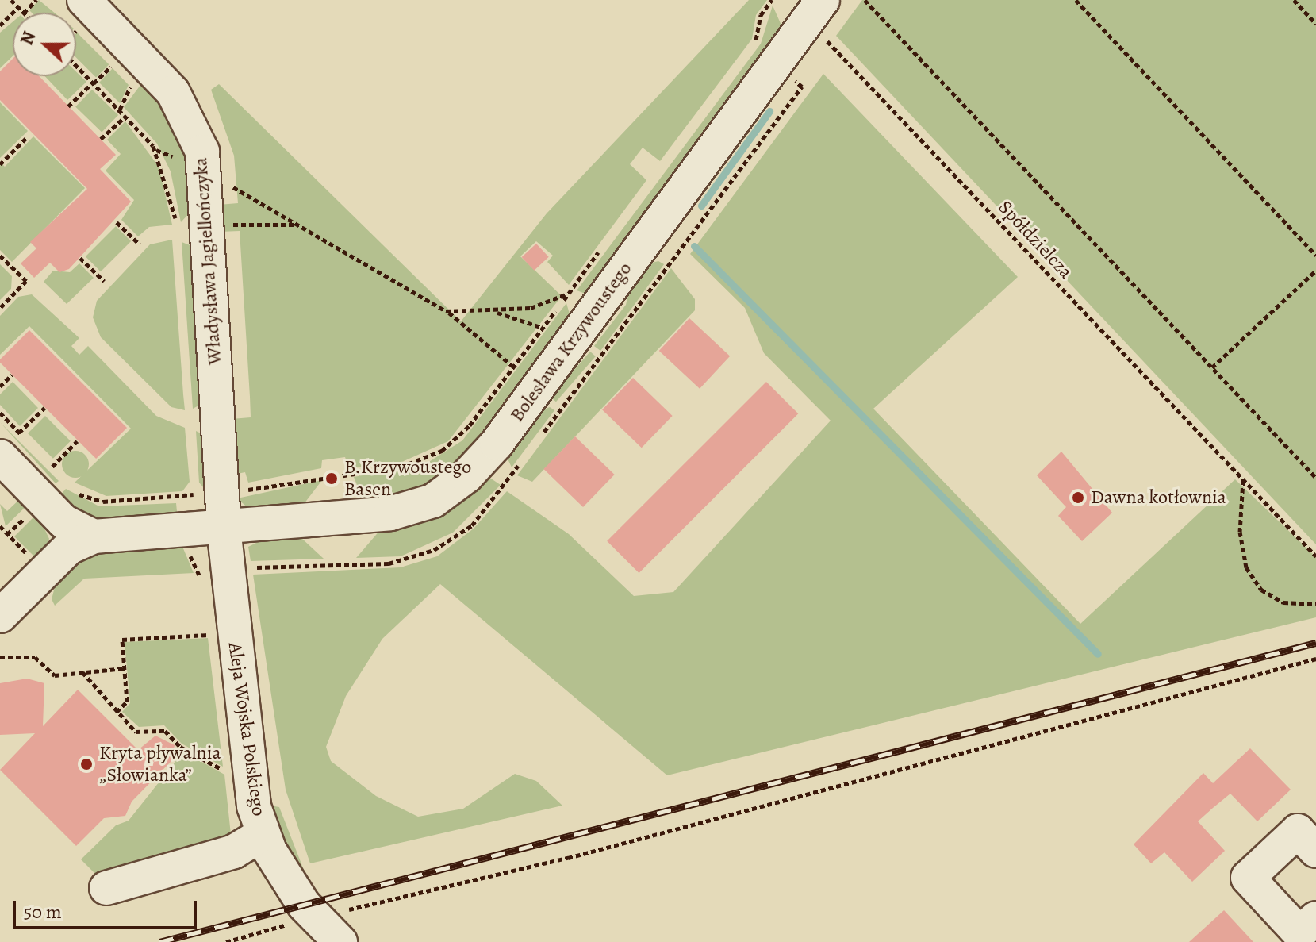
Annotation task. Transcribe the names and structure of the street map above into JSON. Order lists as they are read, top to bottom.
{
  "streets": {
    "street": ["Władysława Jagiellończyka", "Bolesława Krzywoustego", "Aleja Wojska Polskiego"],
    "path": ["Spółdzielcza"]
  },
  "crossings": [
    ["Spółdzielcza", "Bolesława Krzywoustego"],
    ["Władysława Jagiellończyka", "Bolesława Krzywoustego"],
    ["Władysława Jagiellończyka", "Aleja Wojska Polskiego"],
    ["Bolesława Krzywoustego", "Aleja Wojska Polskiego"]
  ],
  "places": ["B.Krzywoustego Basen", "Dawna kotłownia", "Kryta pływalnia „Słowianka”"],
  "scale_bar": "50 m",
  "north": "left"
}
